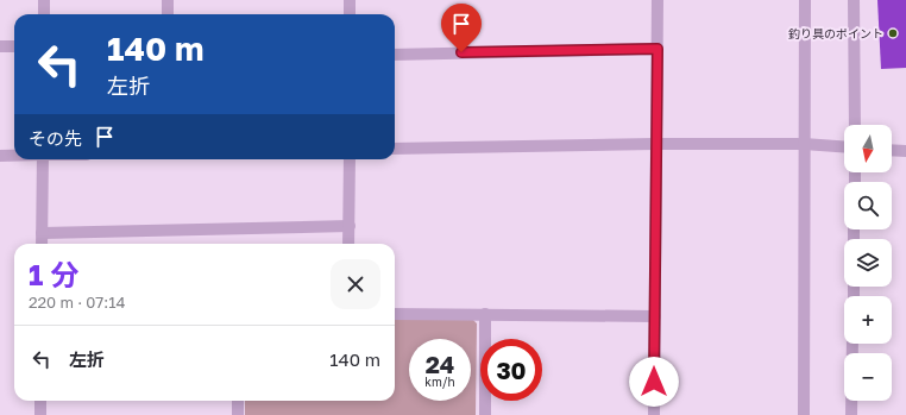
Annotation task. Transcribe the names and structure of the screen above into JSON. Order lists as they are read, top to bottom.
{
  "places": ["釣り具のポイント"],
  "north": "bottom",
  "page": {
    "turn": ["140 m", "左折"],
    "then": "その先",
    "map_buttons": ["+", "−"],
    "heading": ["1 分", "220 m · 07:14"],
    "list": [
      {
        "name": "左折",
        "value": "140 m"
      }
    ],
    "speed": "24 km/h",
    "limit": "30"
  }
}
